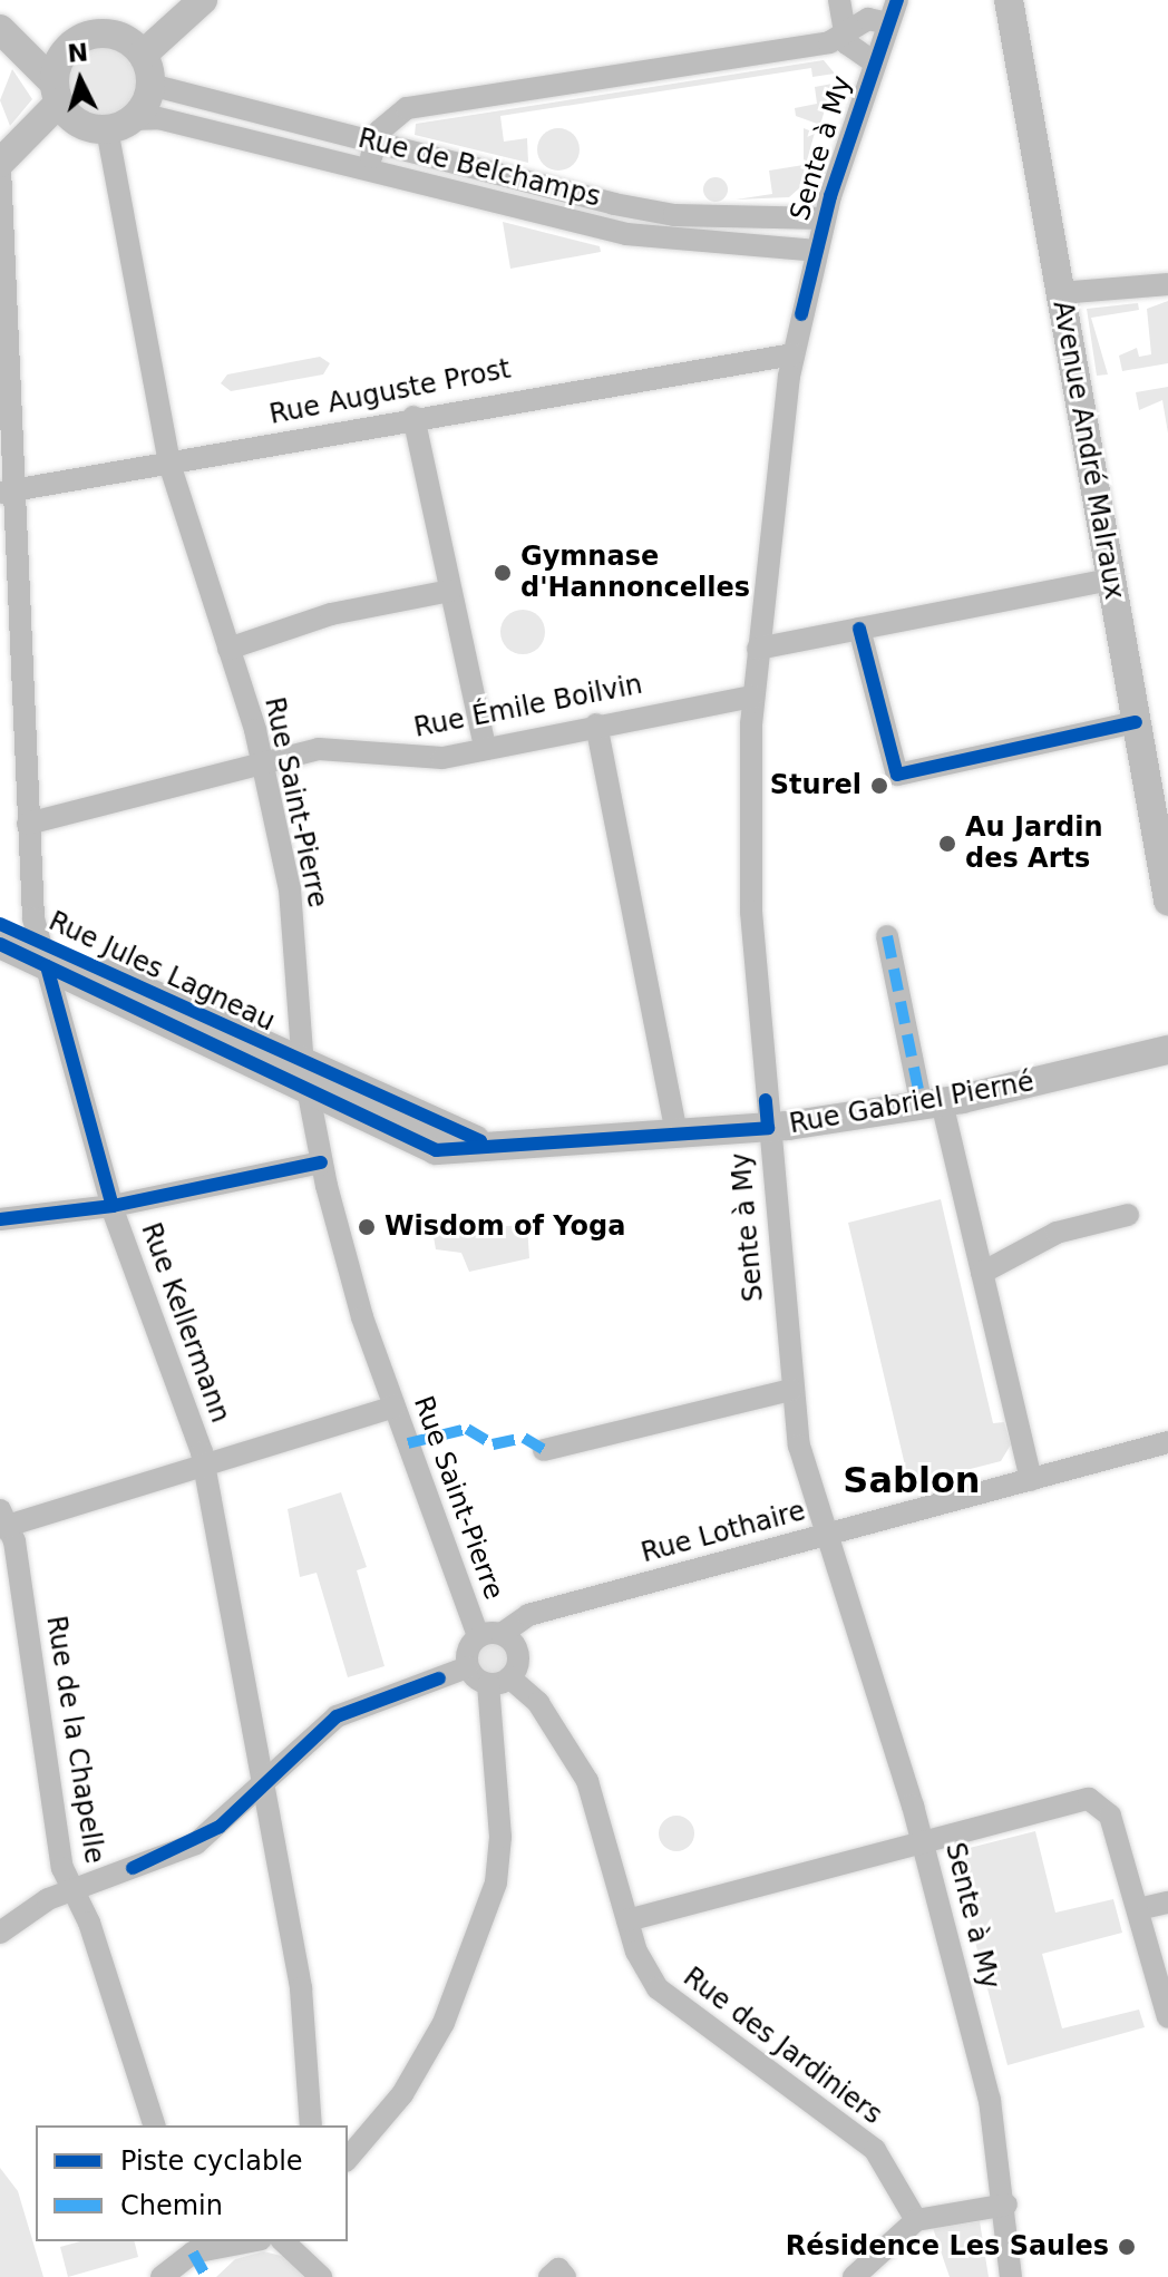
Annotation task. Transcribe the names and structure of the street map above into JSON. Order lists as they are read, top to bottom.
{
  "streets": {
    "main road": ["Avenue André Malraux", "Rue Jules Lagneau", "Rue Gabriel Pierné"],
    "street": [
      "Sente à My",
      "Rue de Belchamps",
      "Rue Auguste Prost",
      "Rue Émile Boilvin",
      "Rue Saint-Pierre",
      "Rue Kellermann",
      "Rue Lothaire",
      "Rue de la Chapelle",
      "Rue des Jardiniers"
    ]
  },
  "crossings": [
    ["Sente à My", "Rue de Belchamps"],
    ["Sente à My", "Rue Auguste Prost"],
    ["Sente à My", "Rue Émile Boilvin"],
    ["Sente à My", "Rue Gabriel Pierné"],
    ["Sente à My", "Rue Lothaire"],
    ["Rue de Belchamps", "Rue Saint-Pierre"],
    ["Rue Auguste Prost", "Rue Saint-Pierre"],
    ["Rue Auguste Prost", "Rue Kellermann"],
    ["Rue Émile Boilvin", "Rue Saint-Pierre"],
    ["Rue Émile Boilvin", "Rue Kellermann"],
    ["Rue Saint-Pierre", "Rue Jules Lagneau"],
    ["Rue Saint-Pierre", "Rue Gabriel Pierné"],
    ["Rue Jules Lagneau", "Rue Gabriel Pierné"],
    ["Rue Jules Lagneau", "Rue Kellermann"]
  ],
  "districts": ["Sablon"],
  "places": [
    "Gymnase d'Hannoncelles",
    "Sturel",
    "Au Jardin des Arts",
    "Wisdom of Yoga",
    "Résidence Les Saules"
  ],
  "legend": ["Piste cyclable", "Chemin"],
  "north": "top"
}
